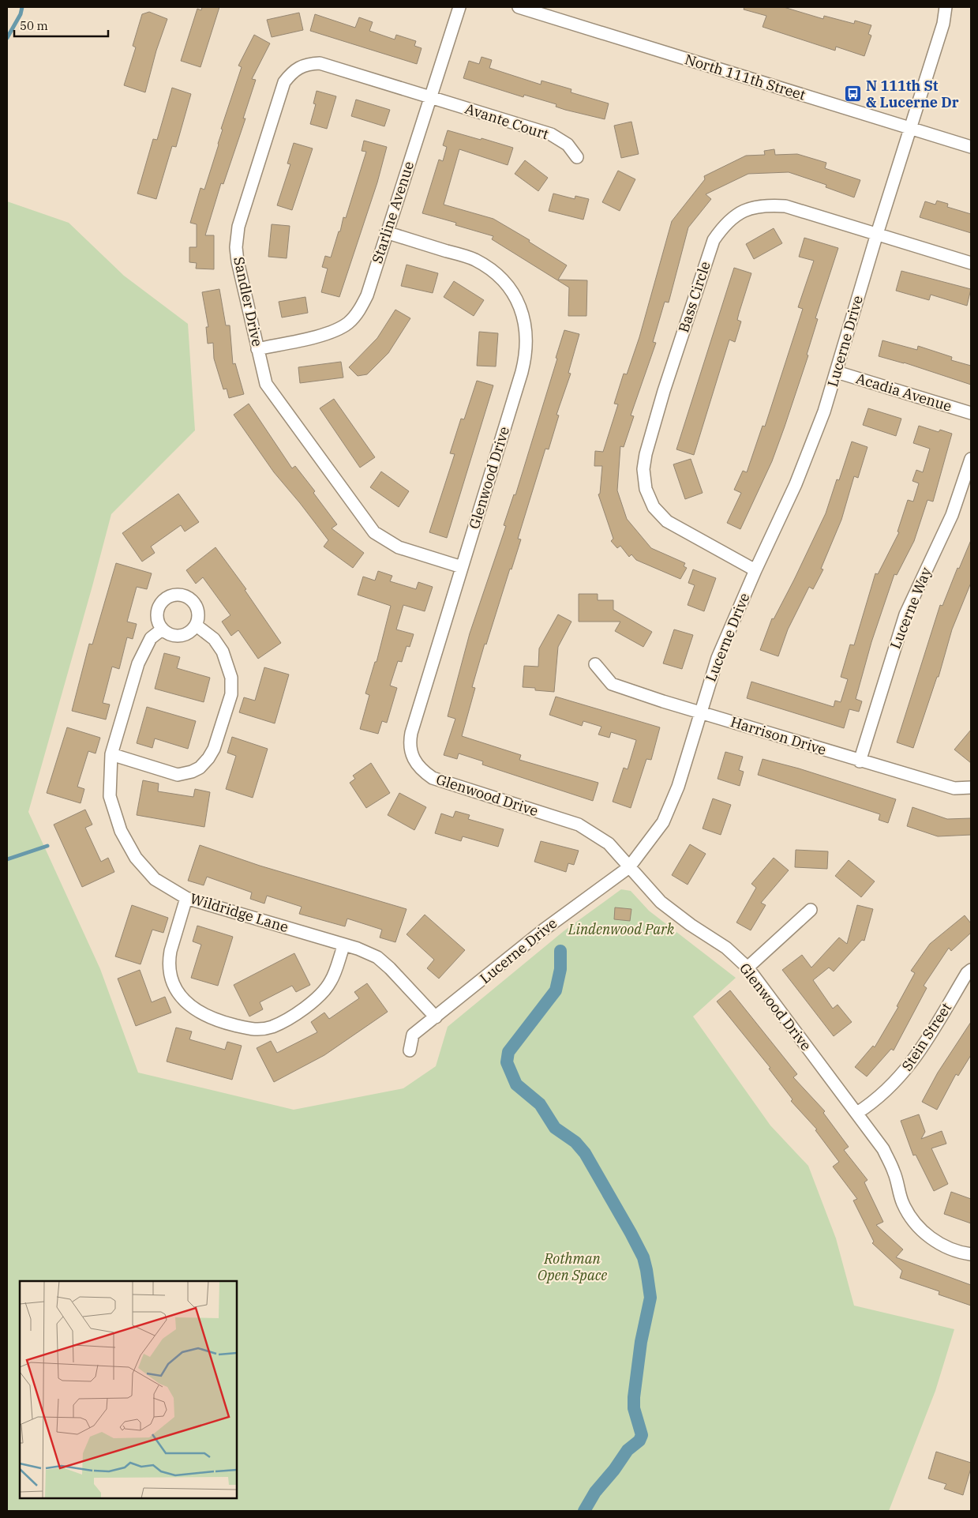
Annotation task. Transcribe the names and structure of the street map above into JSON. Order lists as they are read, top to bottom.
{
  "streets": {
    "street": [
      "North 111th Street",
      "Avante Court",
      "Starline Avenue",
      "Bass Circle",
      "Sandler Drive",
      "Lucerne Drive",
      "Acadia Avenue",
      "Glenwood Drive",
      "Lucerne Way",
      "Harrison Drive",
      "Wildridge Lane",
      "Stein Street"
    ]
  },
  "crossings": [
    ["North 111th Street", "Lucerne Drive"],
    ["Avante Court", "Starline Avenue"],
    ["Avante Court", "Sandler Drive"],
    ["Starline Avenue", "Sandler Drive"],
    ["Starline Avenue", "Glenwood Drive"],
    ["Bass Circle", "Lucerne Drive"],
    ["Sandler Drive", "Glenwood Drive"],
    ["Lucerne Drive", "Acadia Avenue"],
    ["Lucerne Drive", "Glenwood Drive"],
    ["Lucerne Drive", "Harrison Drive"],
    ["Lucerne Drive", "Wildridge Lane"],
    ["Glenwood Drive", "Stein Street"],
    ["Lucerne Way", "Harrison Drive"]
  ],
  "parks": ["Lindenwood Park", "Rothman Open Space"],
  "places": {
    "bus stop": ["N 111th St & Lucerne Dr"]
  },
  "scale_bar": "50 m"
}
